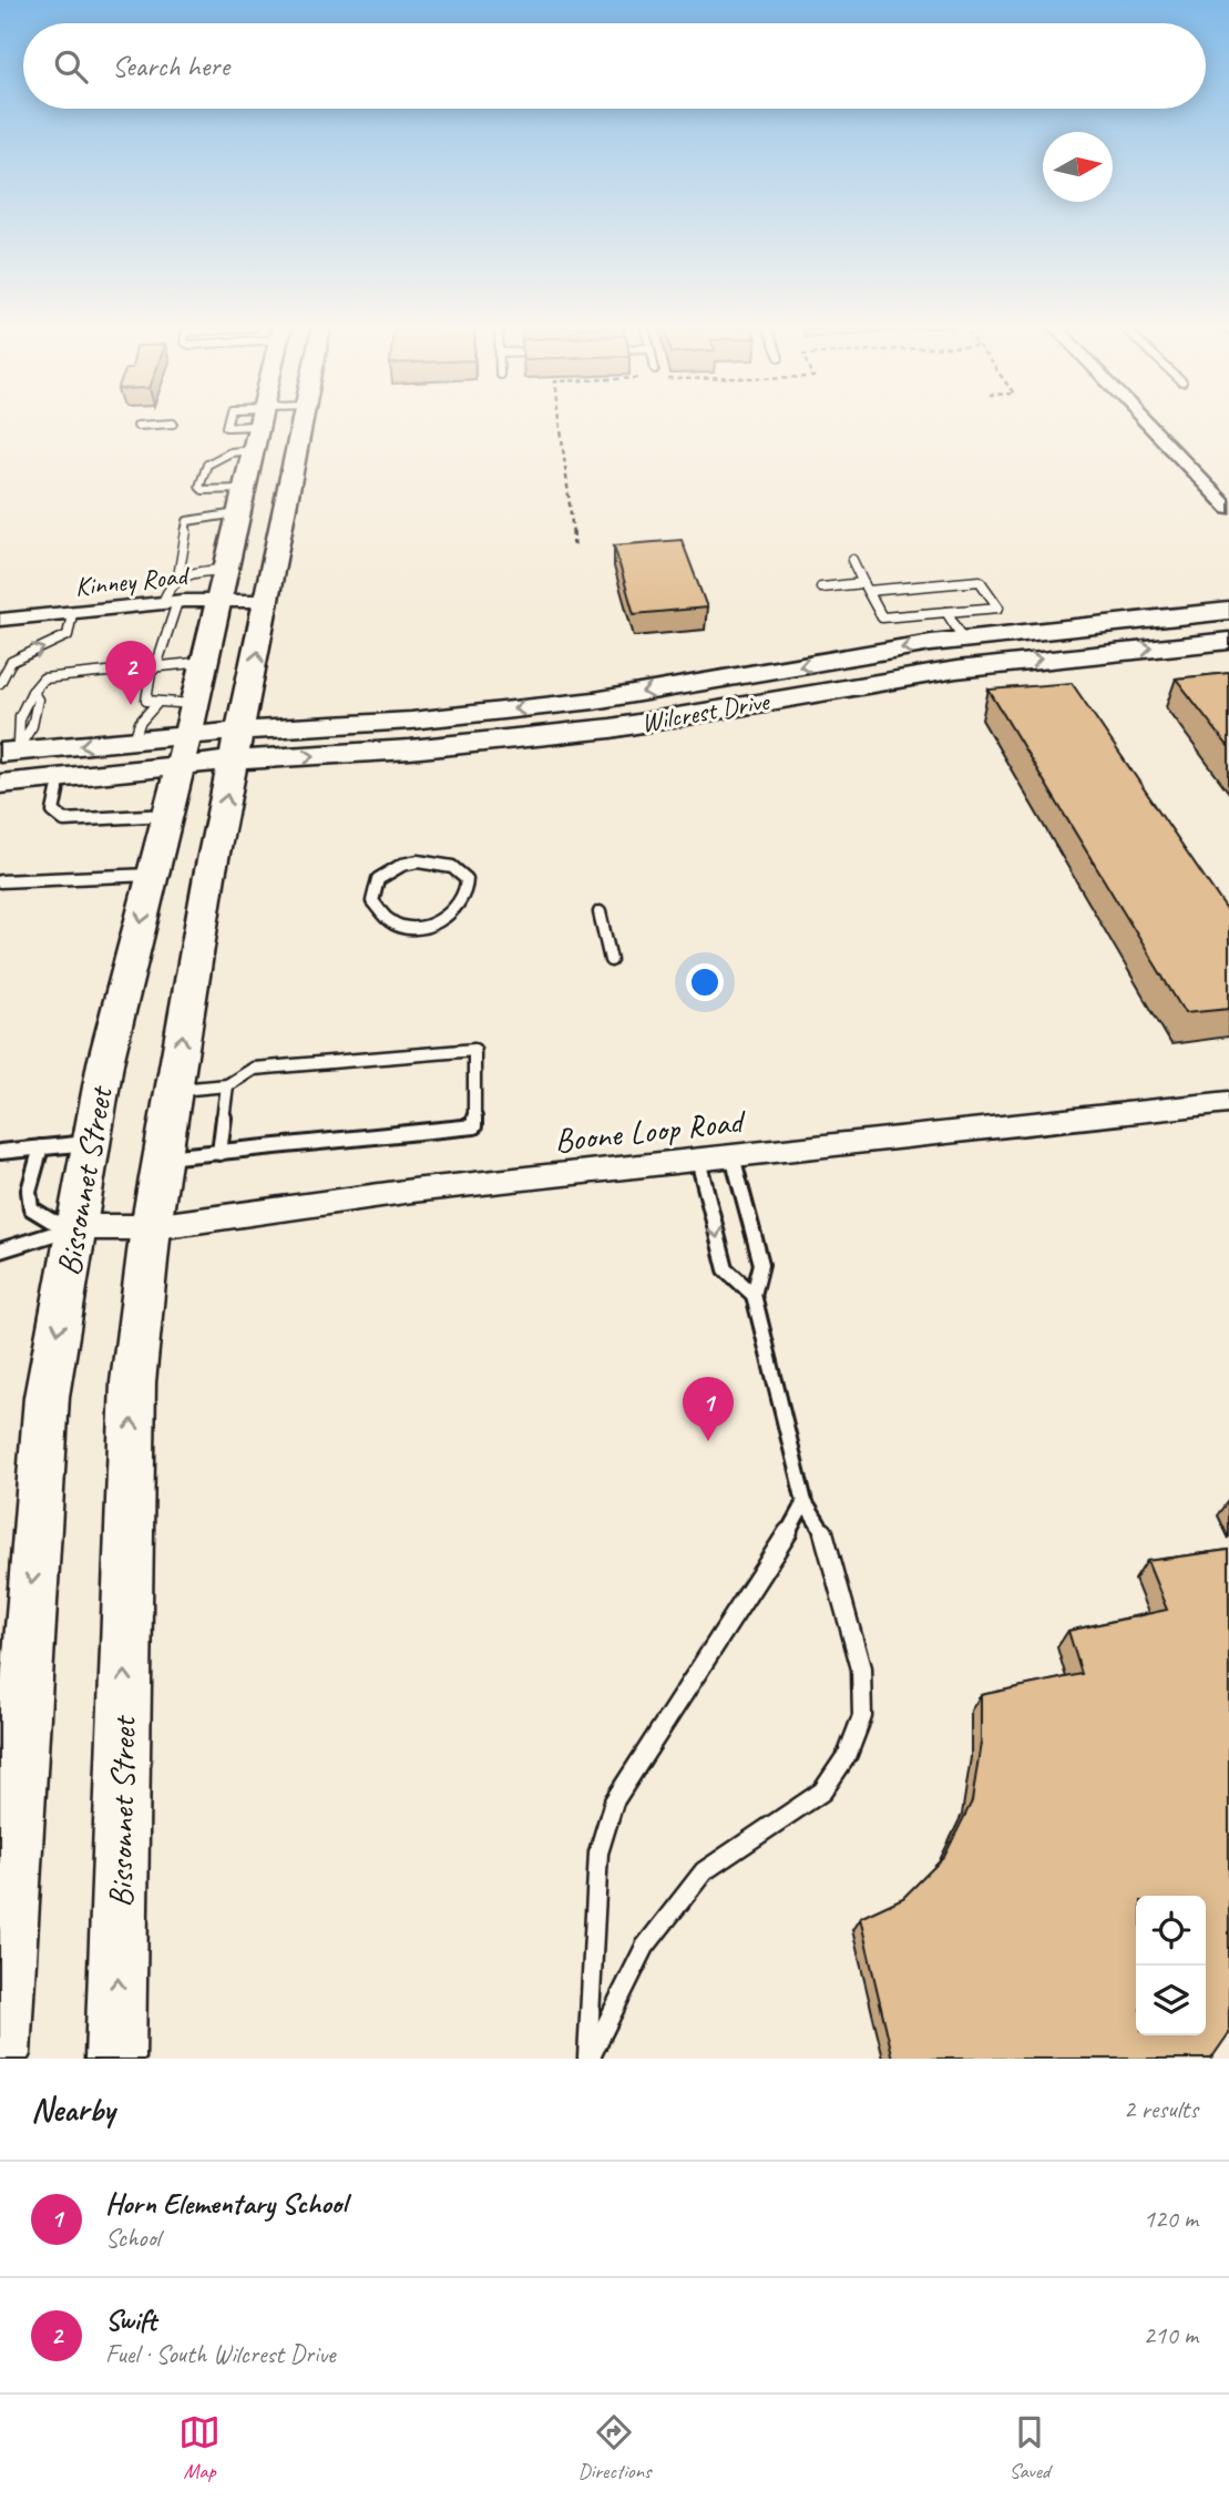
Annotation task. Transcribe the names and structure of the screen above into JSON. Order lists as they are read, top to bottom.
{
  "streets": {
    "main road": ["Wilcrest Drive", "Bissonnet Street"],
    "street": ["Kinney Road", "Boone Loop Road"]
  },
  "crossings": [
    ["Kinney Road", "Bissonnet Street"],
    ["Wilcrest Drive", "Bissonnet Street"],
    ["Boone Loop Road", "Bissonnet Street"]
  ],
  "north": "right",
  "page": {
    "search": "Search here",
    "pins": ["2", "1"],
    "heading": ["Nearby", "2 results"],
    "list": [
      {
        "mark": "1",
        "name": "Horn Elementary School",
        "note": "School",
        "value": "120 m"
      },
      {
        "mark": "2",
        "name": "Swift",
        "note": "Fuel · South Wilcrest Drive",
        "value": "210 m"
      }
    ],
    "nav": ["Map", "Directions", "Saved"]
  }
}
